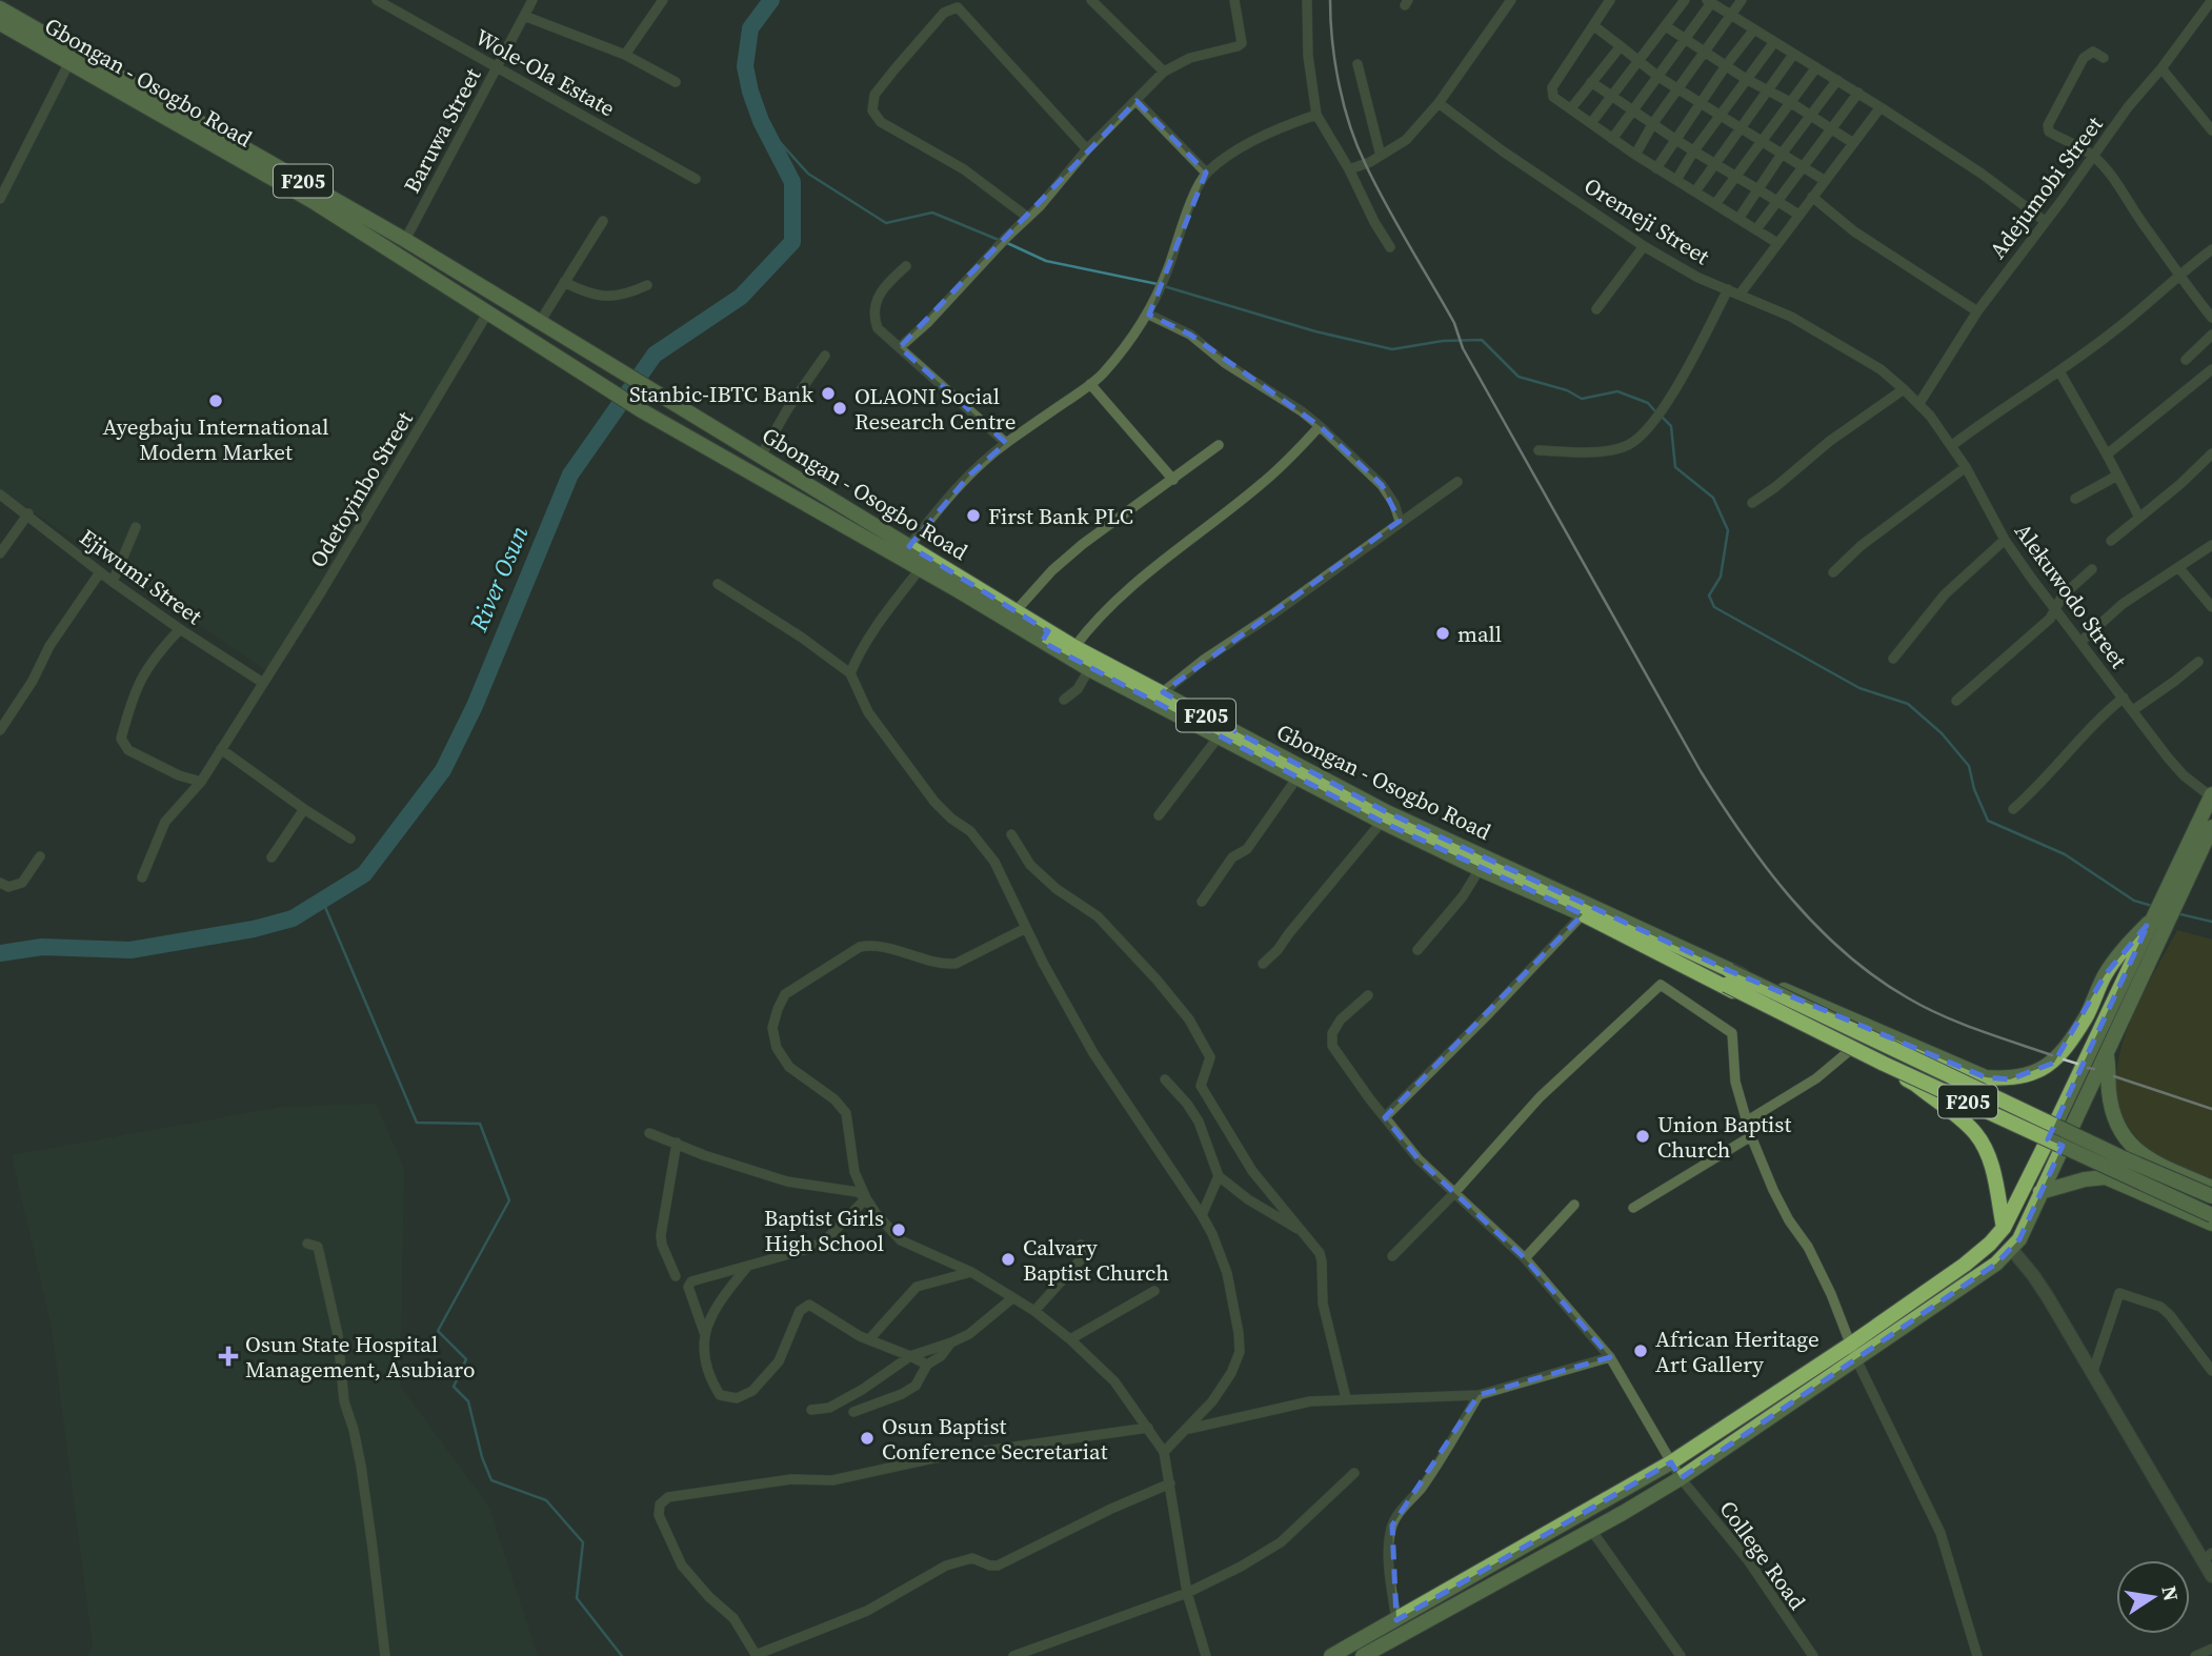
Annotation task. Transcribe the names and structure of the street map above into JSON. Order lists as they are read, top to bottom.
{
  "streets": {
    "main road": ["Gbongan - Osogbo Road", "F205"],
    "street": [
      "Wole-Ola Estate",
      "Baruwa Street",
      "Adejumobi Street",
      "Oremeji Street",
      "Odetoyinbo Street",
      "Ejiwumi Street",
      "Alekuwodo Street",
      "College Road"
    ]
  },
  "crossings": [
    ["Wole-Ola Estate", "Baruwa Street"],
    ["Gbongan - Osogbo Road", "Baruwa Street"],
    ["Gbongan - Osogbo Road", "F205"],
    ["Gbongan - Osogbo Road", "Odetoyinbo Street"],
    ["Adejumobi Street", "Oremeji Street"],
    ["Adejumobi Street", "Alekuwodo Street"],
    ["Oremeji Street", "Alekuwodo Street"],
    ["Odetoyinbo Street", "Ejiwumi Street"]
  ],
  "water": ["River Osun"],
  "places": {
    "other": [
      "Stanbic-IBTC Bank",
      "Ayegbaju International Modern Market",
      "OLAONI Social Research Centre",
      "First Bank PLC",
      "mall",
      "Union Baptist Church",
      "Baptist Girls High School",
      "Calvary Baptist Church",
      "African Heritage Art Gallery",
      "Osun Baptist Conference Secretariat"
    ],
    "health": ["Osun State Hospital Management, Asubiaro"]
  },
  "north": "right"
}
